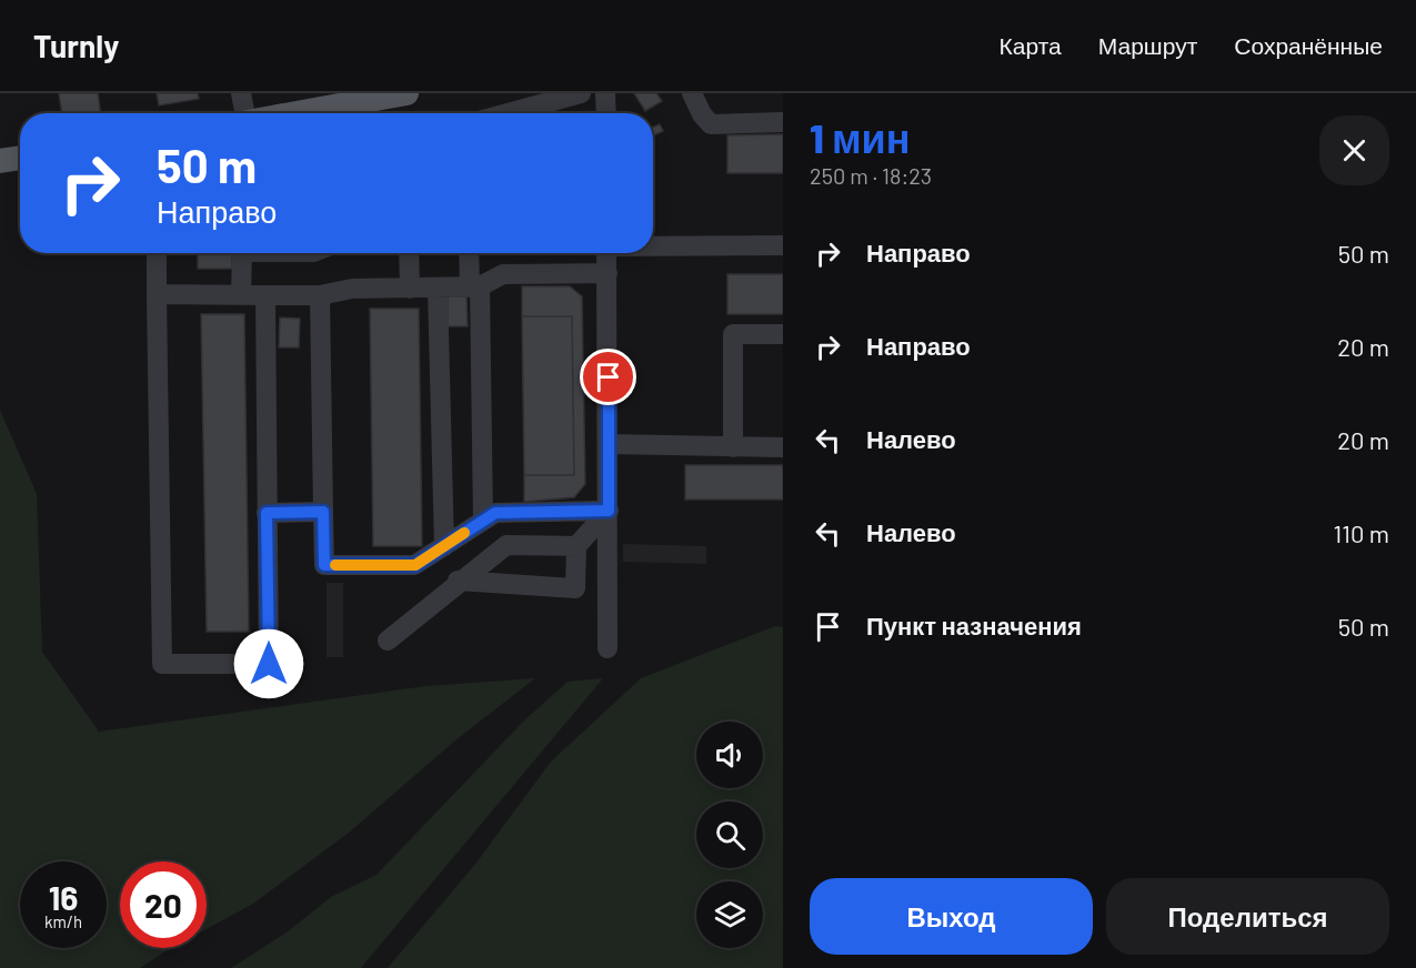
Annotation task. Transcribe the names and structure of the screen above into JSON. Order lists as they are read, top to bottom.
{
  "page": {
    "header": "Turnly",
    "nav": ["Карта", "Маршрут", "Сохранённые"],
    "heading": ["1 мин", "250 m · 18:23"],
    "turn": ["50 m", "Направо"],
    "list": [
      {
        "name": "Направо",
        "value": "50 m"
      },
      {
        "name": "Направо",
        "value": "20 m"
      },
      {
        "name": "Налево",
        "value": "20 m"
      },
      {
        "name": "Налево",
        "value": "110 m"
      },
      {
        "name": "Пункт назначения",
        "value": "50 m"
      }
    ],
    "speed": "16 km/h",
    "limit": "20",
    "buttons": ["Выход", "Поделиться"]
  }
}
